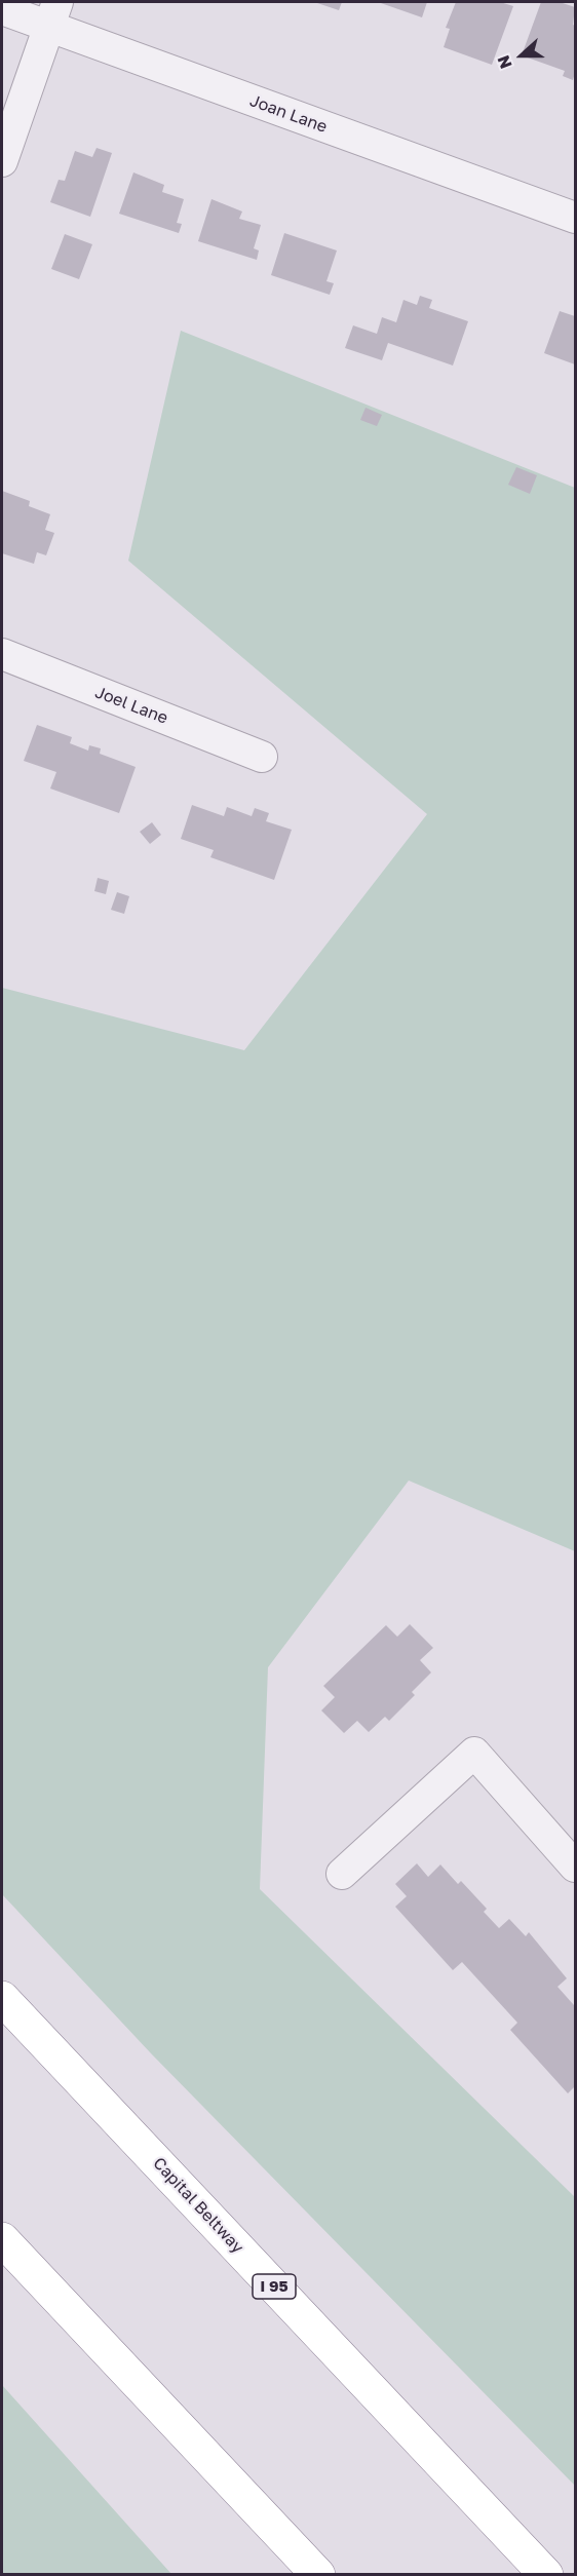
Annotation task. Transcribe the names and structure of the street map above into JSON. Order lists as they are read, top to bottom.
{
  "streets": {
    "highway": ["Capital Beltway", "I 95"],
    "street": ["Joan Lane", "Joel Lane"]
  },
  "north": "left"
}
